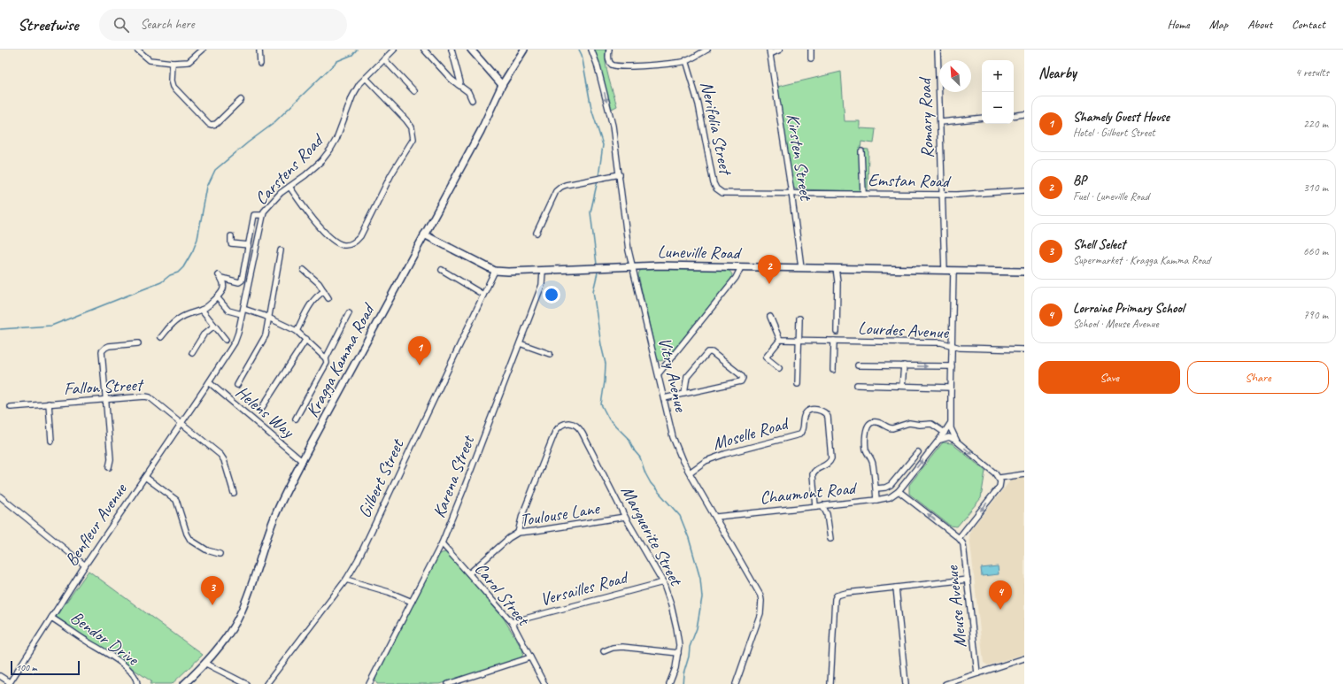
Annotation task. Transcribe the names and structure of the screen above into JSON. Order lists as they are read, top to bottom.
{
  "streets": {
    "main road": ["Luneville Road", "Kragga Kamma Road"],
    "street": [
      "Romary Road",
      "Nerifolia Street",
      "Kirsten Street",
      "Carstens Road",
      "Emstan Road",
      "Lourdes Avenue",
      "Vitry Avenue",
      "Fallon Street",
      "Helens Way",
      "Moselle Road",
      "Karena Street",
      "Gilbert Street",
      "Chaumont Road",
      "Toulouse Lane",
      "Benfleur Avenue",
      "Marguerite Street",
      "Versailles Road",
      "Carol Street",
      "Meuse Avenue",
      "Bendor Drive"
    ]
  },
  "crossings": [
    ["Romary Road", "Emstan Road"],
    ["Romary Road", "Luneville Road"],
    ["Nerifolia Street", "Kirsten Street"],
    ["Nerifolia Street", "Emstan Road"],
    ["Kirsten Street", "Emstan Road"],
    ["Kirsten Street", "Luneville Road"],
    ["Carstens Road", "Helens Way"],
    ["Carstens Road", "Benfleur Avenue"],
    ["Luneville Road", "Kragga Kamma Road"],
    ["Luneville Road", "Vitry Avenue"],
    ["Luneville Road", "Karena Street"],
    ["Luneville Road", "Gilbert Street"],
    ["Kragga Kamma Road", "Helens Way"],
    ["Vitry Avenue", "Moselle Road"],
    ["Vitry Avenue", "Chaumont Road"],
    ["Fallon Street", "Benfleur Avenue"],
    ["Helens Way", "Benfleur Avenue"],
    ["Moselle Road", "Chaumont Road"],
    ["Karena Street", "Carol Street"],
    ["Toulouse Lane", "Marguerite Street"],
    ["Toulouse Lane", "Carol Street"],
    ["Benfleur Avenue", "Bendor Drive"],
    ["Marguerite Street", "Versailles Road"],
    ["Versailles Road", "Carol Street"]
  ],
  "scale_bar": "100 m",
  "north": "top left",
  "page": {
    "header": "Streetwise",
    "search": "Search here",
    "nav": [
      "Home",
      "Map",
      "About",
      "Contact"
    ],
    "heading": ["Nearby", "4 results"],
    "map_buttons": ["+", "−"],
    "list": [
      {
        "mark": "1",
        "name": "Shamely Guest House",
        "note": "Hotel · Gilbert Street",
        "value": "220 m"
      },
      {
        "mark": "2",
        "name": "BP",
        "note": "Fuel · Luneville Road",
        "value": "310 m"
      },
      {
        "mark": "3",
        "name": "Shell Select",
        "note": "Supermarket · Kragga Kamma Road",
        "value": "660 m"
      },
      {
        "mark": "4",
        "name": "Lorraine Primary School",
        "note": "School · Meuse Avenue",
        "value": "790 m"
      }
    ],
    "pins": [
      "2",
      "1",
      "3",
      "4"
    ],
    "buttons": ["Save", "Share"],
    "scale": "100 m"
  }
}
